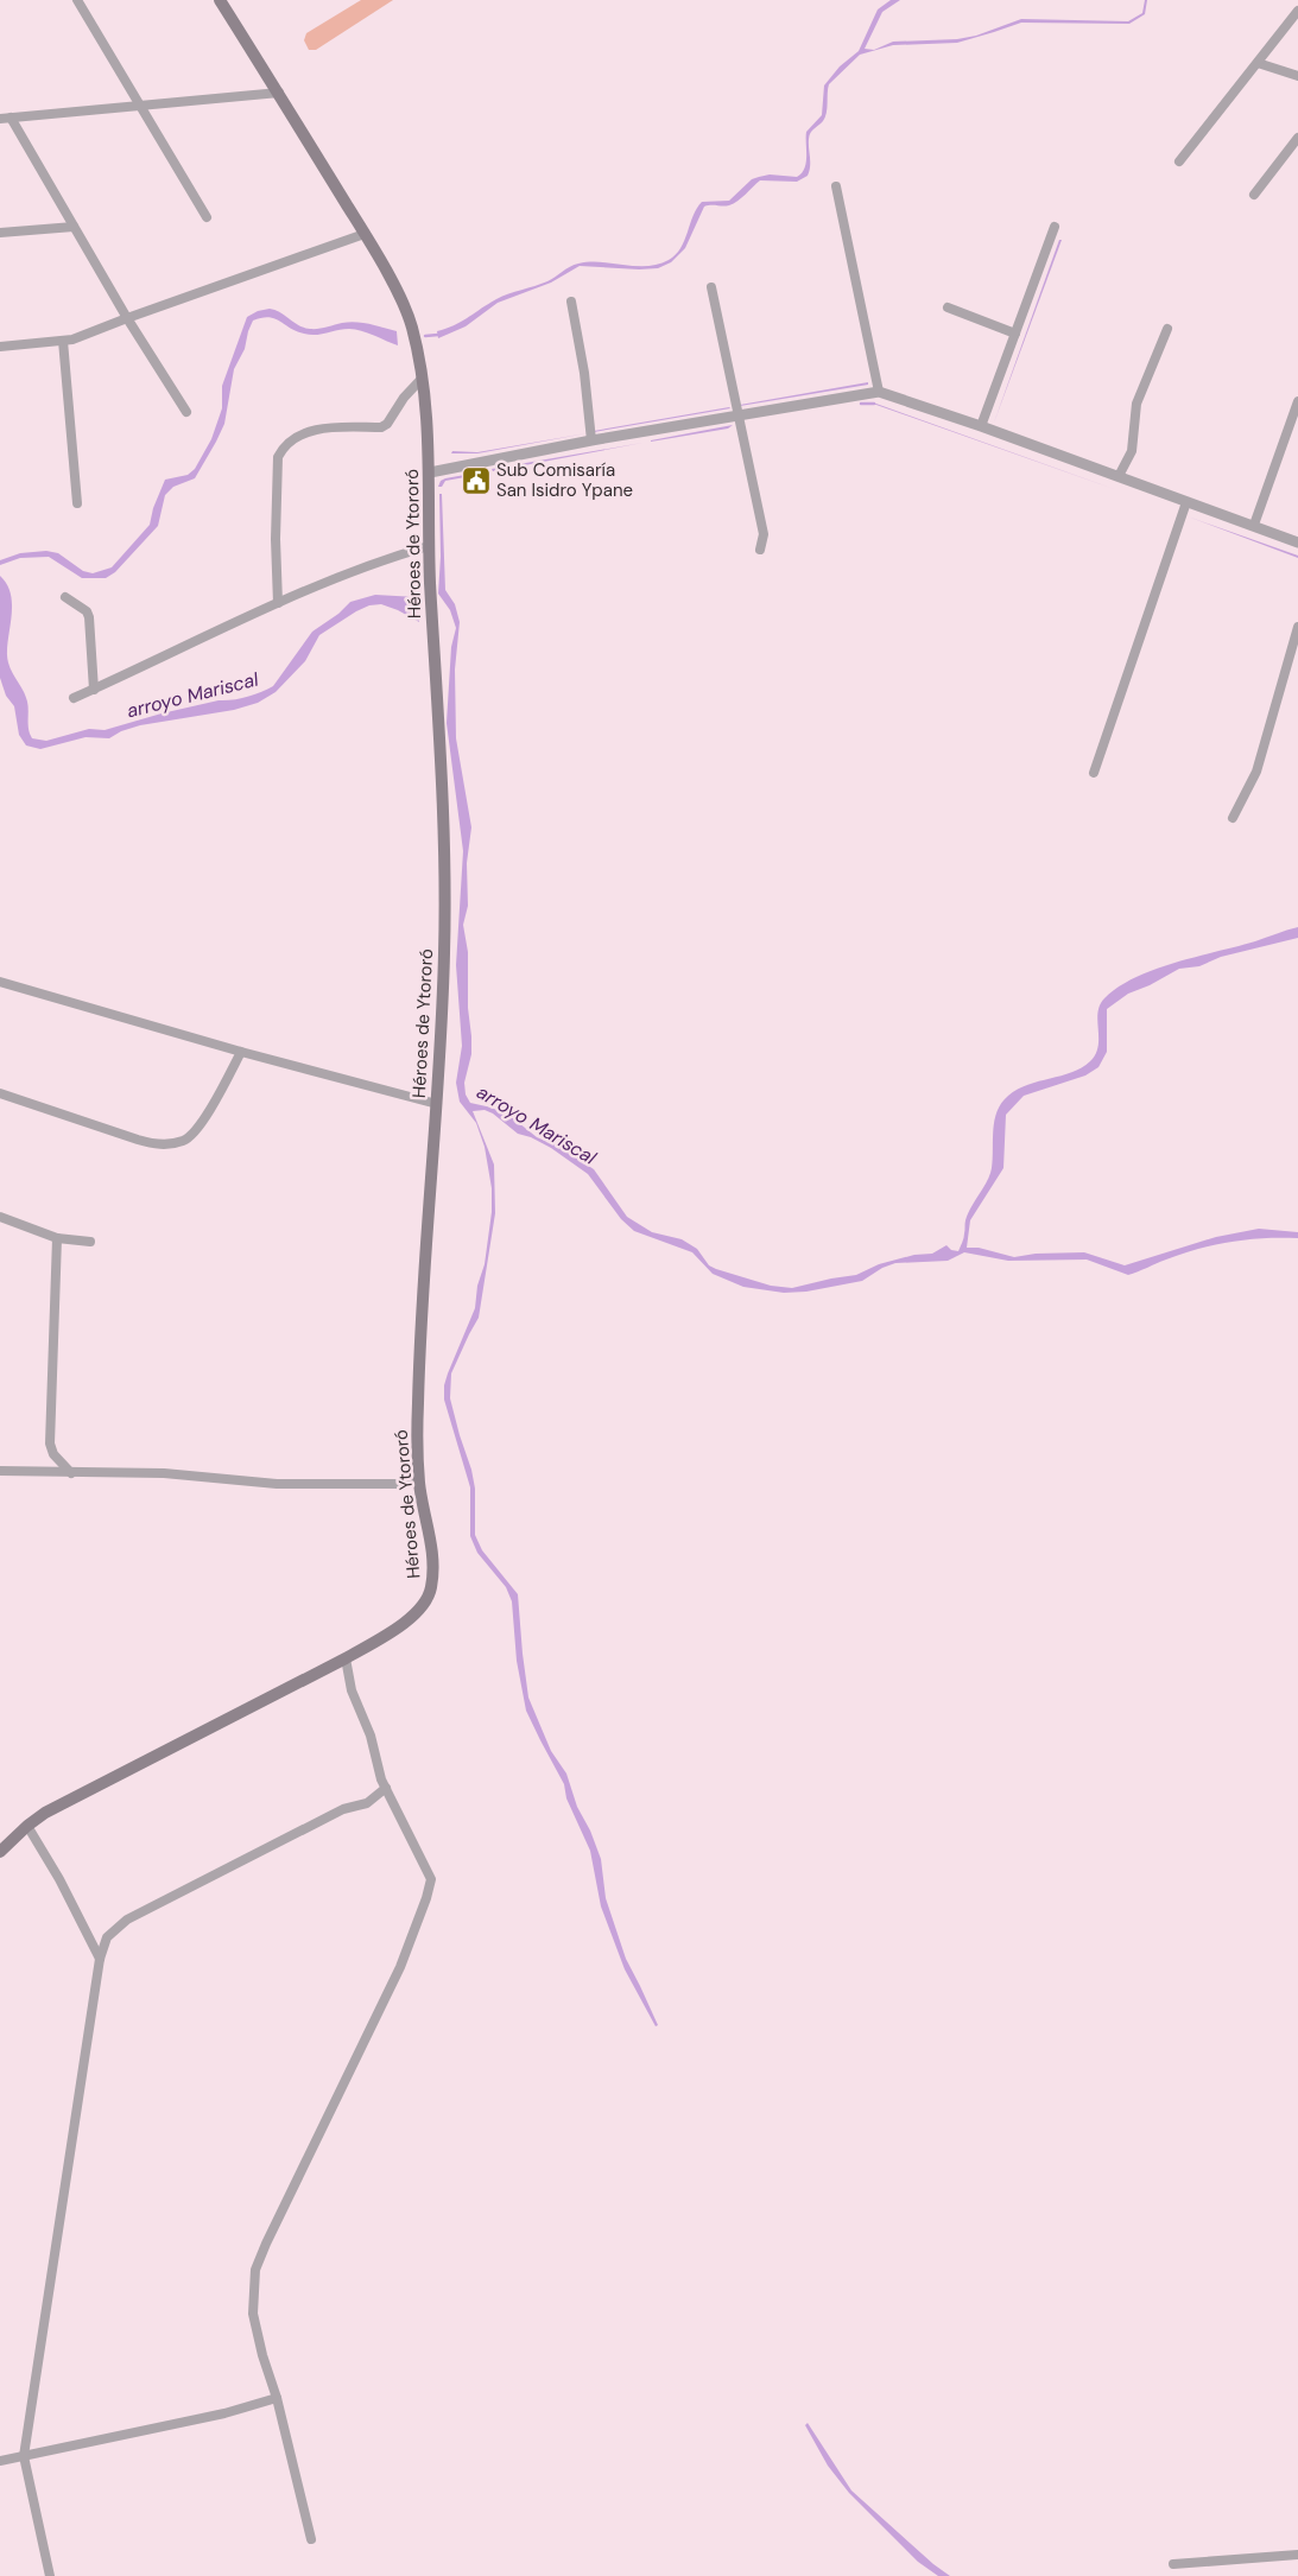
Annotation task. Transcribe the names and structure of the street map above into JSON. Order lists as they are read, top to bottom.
{
  "streets": {
    "main road": ["Héroes de Ytororó"]
  },
  "water": ["arroyo Mariscal"],
  "places": {
    "public building": ["Sub Comisaría San Isidro Ypane"]
  }
}
